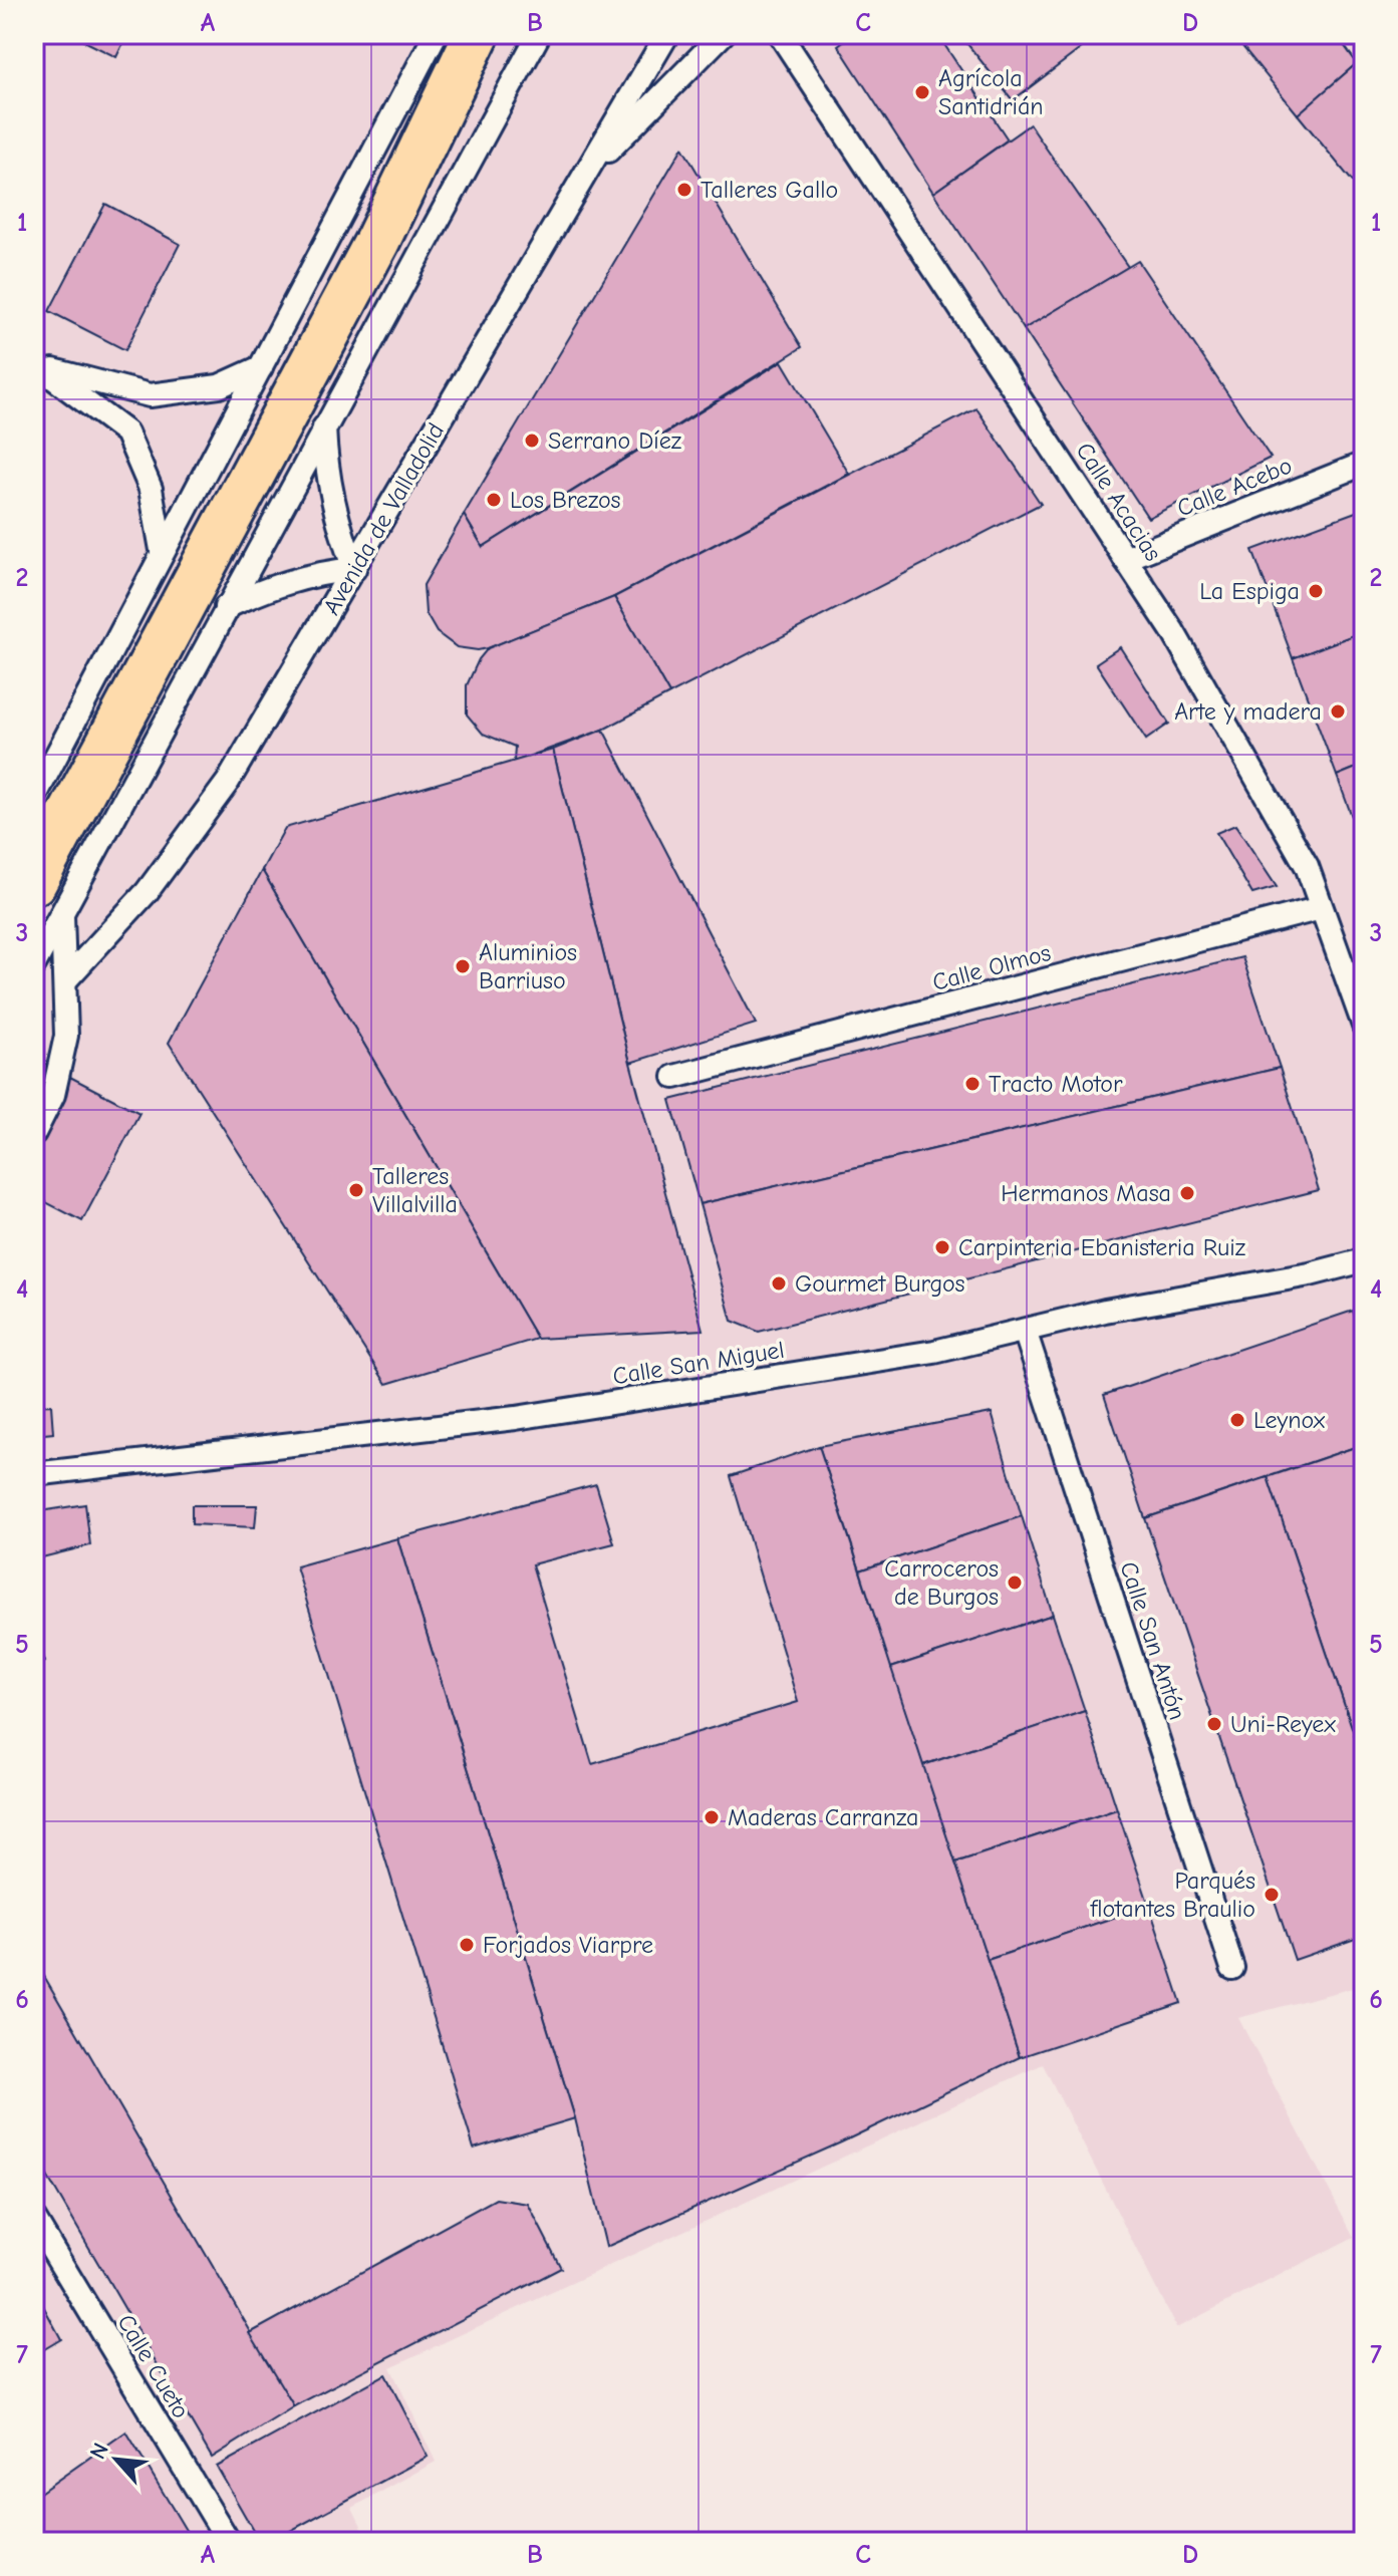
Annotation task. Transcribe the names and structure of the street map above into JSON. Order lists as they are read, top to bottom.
{
  "streets": {
    "lane": [
      "Calle Acebo",
      "Calle Acacias",
      "Avenida de Valladolid",
      "Calle Olmos",
      "Calle San Miguel",
      "Calle San Antón",
      "Calle Cueto"
    ]
  },
  "crossings": [
    ["Calle Acebo", "Calle Acacias"],
    ["Calle Acacias", "Calle Olmos"],
    ["Calle San Miguel", "Calle San Antón"]
  ],
  "places": [
    "Agrícola Santidrián",
    "Talleres Gallo",
    "Serrano Díez",
    "Los Brezos",
    "La Espiga",
    "Arte y madera",
    "Aluminios Barriuso",
    "Tracto Motor",
    "Talleres Villalvilla",
    "Hermanos Masa",
    "Carpinteria Ebanisteria Ruiz",
    "Gourmet Burgos",
    "Leynox",
    "Carroceros de Burgos",
    "Uni-Reyex",
    "Maderas Carranza",
    "Parqués flotantes Braulio",
    "Forjados Viarpre"
  ],
  "north": "top left",
  "grid": {
    "columns": [
      "A",
      "B",
      "C",
      "D"
    ],
    "rows": [
      "1",
      "2",
      "3",
      "4",
      "5",
      "6",
      "7"
    ]
  }
}
